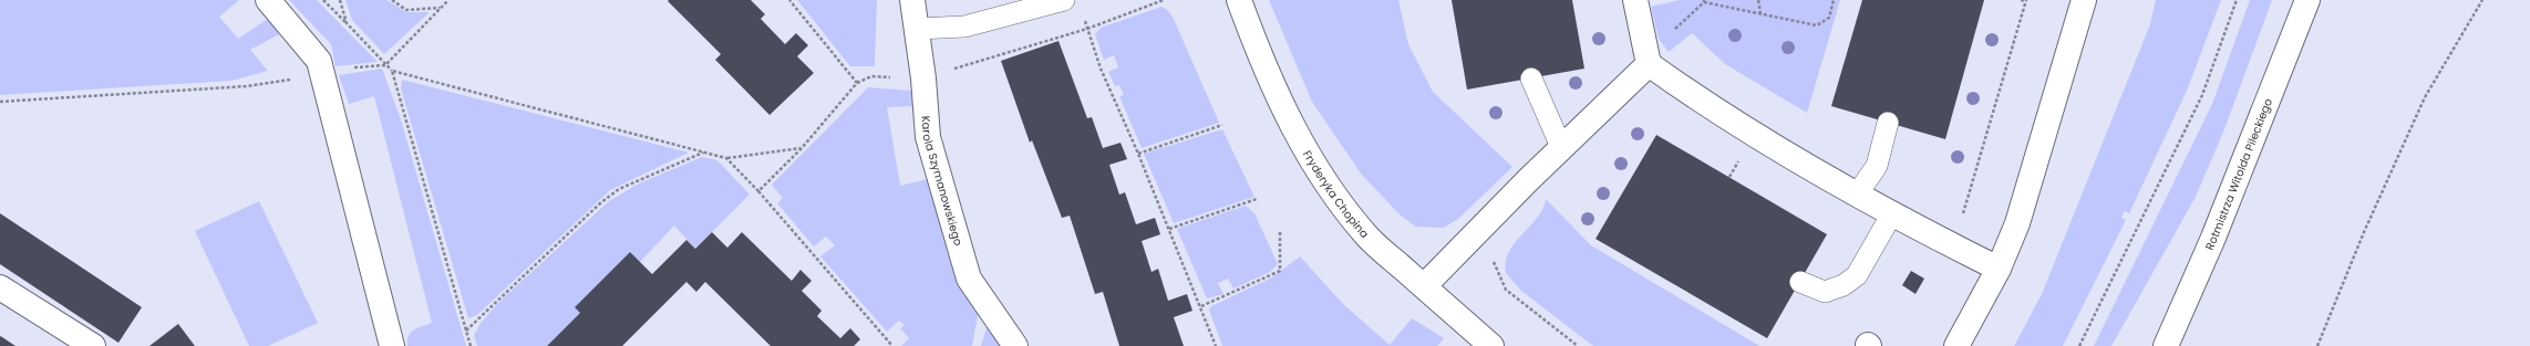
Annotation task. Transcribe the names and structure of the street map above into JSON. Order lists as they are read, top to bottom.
{
  "streets": {
    "street": ["Rotmistrza Witolda Pileckiego", "Karola Szymanowskiego", "Fryderyka Chopina"]
  }
}
